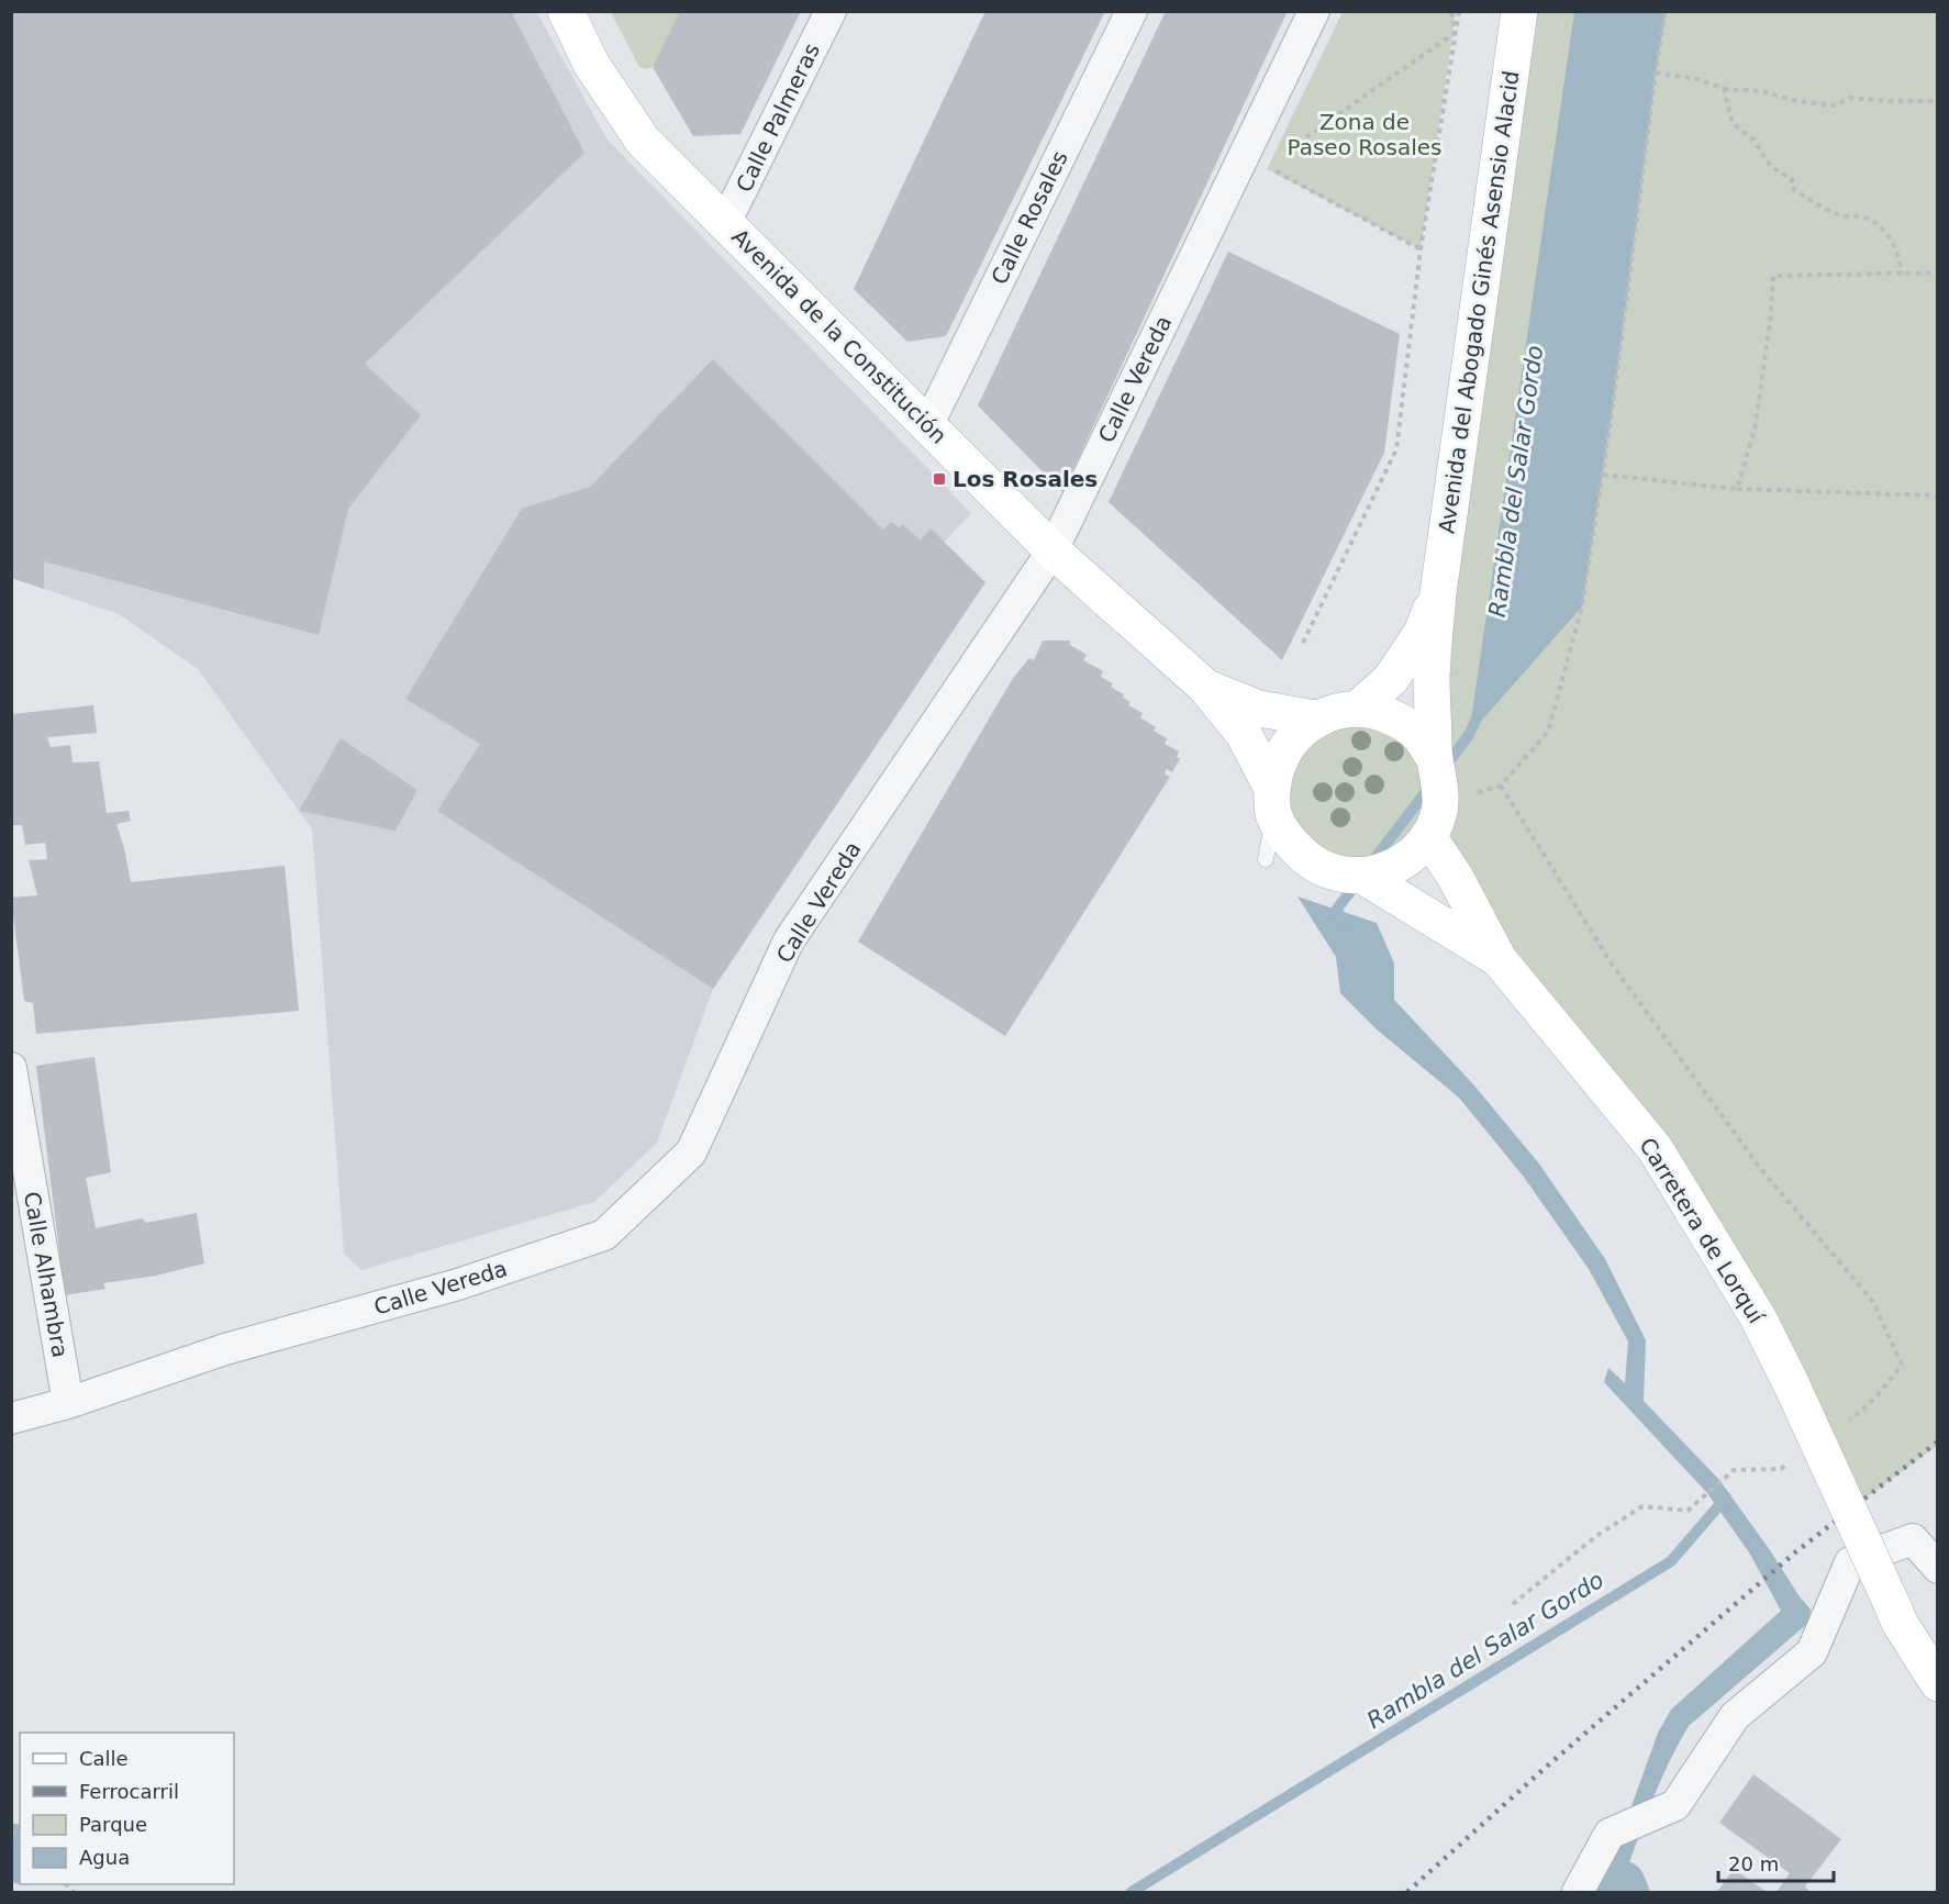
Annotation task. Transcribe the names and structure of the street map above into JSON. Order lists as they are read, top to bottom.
{
  "streets": {
    "main road": ["Avenida del Abogado Ginés Asensio Alacid", "Avenida de la Constitución", "Carretera de Lorquí"],
    "street": [
      "Calle Palmeras",
      "Calle Rosales",
      "Calle Vereda",
      "Calle Alhambra"
    ]
  },
  "crossings": [
    ["Calle Palmeras", "Avenida de la Constitución"],
    ["Calle Rosales", "Avenida de la Constitución"],
    ["Avenida de la Constitución", "Calle Vereda"],
    ["Calle Vereda", "Calle Alhambra"]
  ],
  "water": ["Rambla del Salar Gordo"],
  "parks": ["Zona de Paseo Rosales"],
  "places": {
    "transit": ["Los Rosales"]
  },
  "legend": [
    "Calle",
    "Ferrocarril",
    "Parque",
    "Agua"
  ],
  "scale_bar": "20 m"
}
